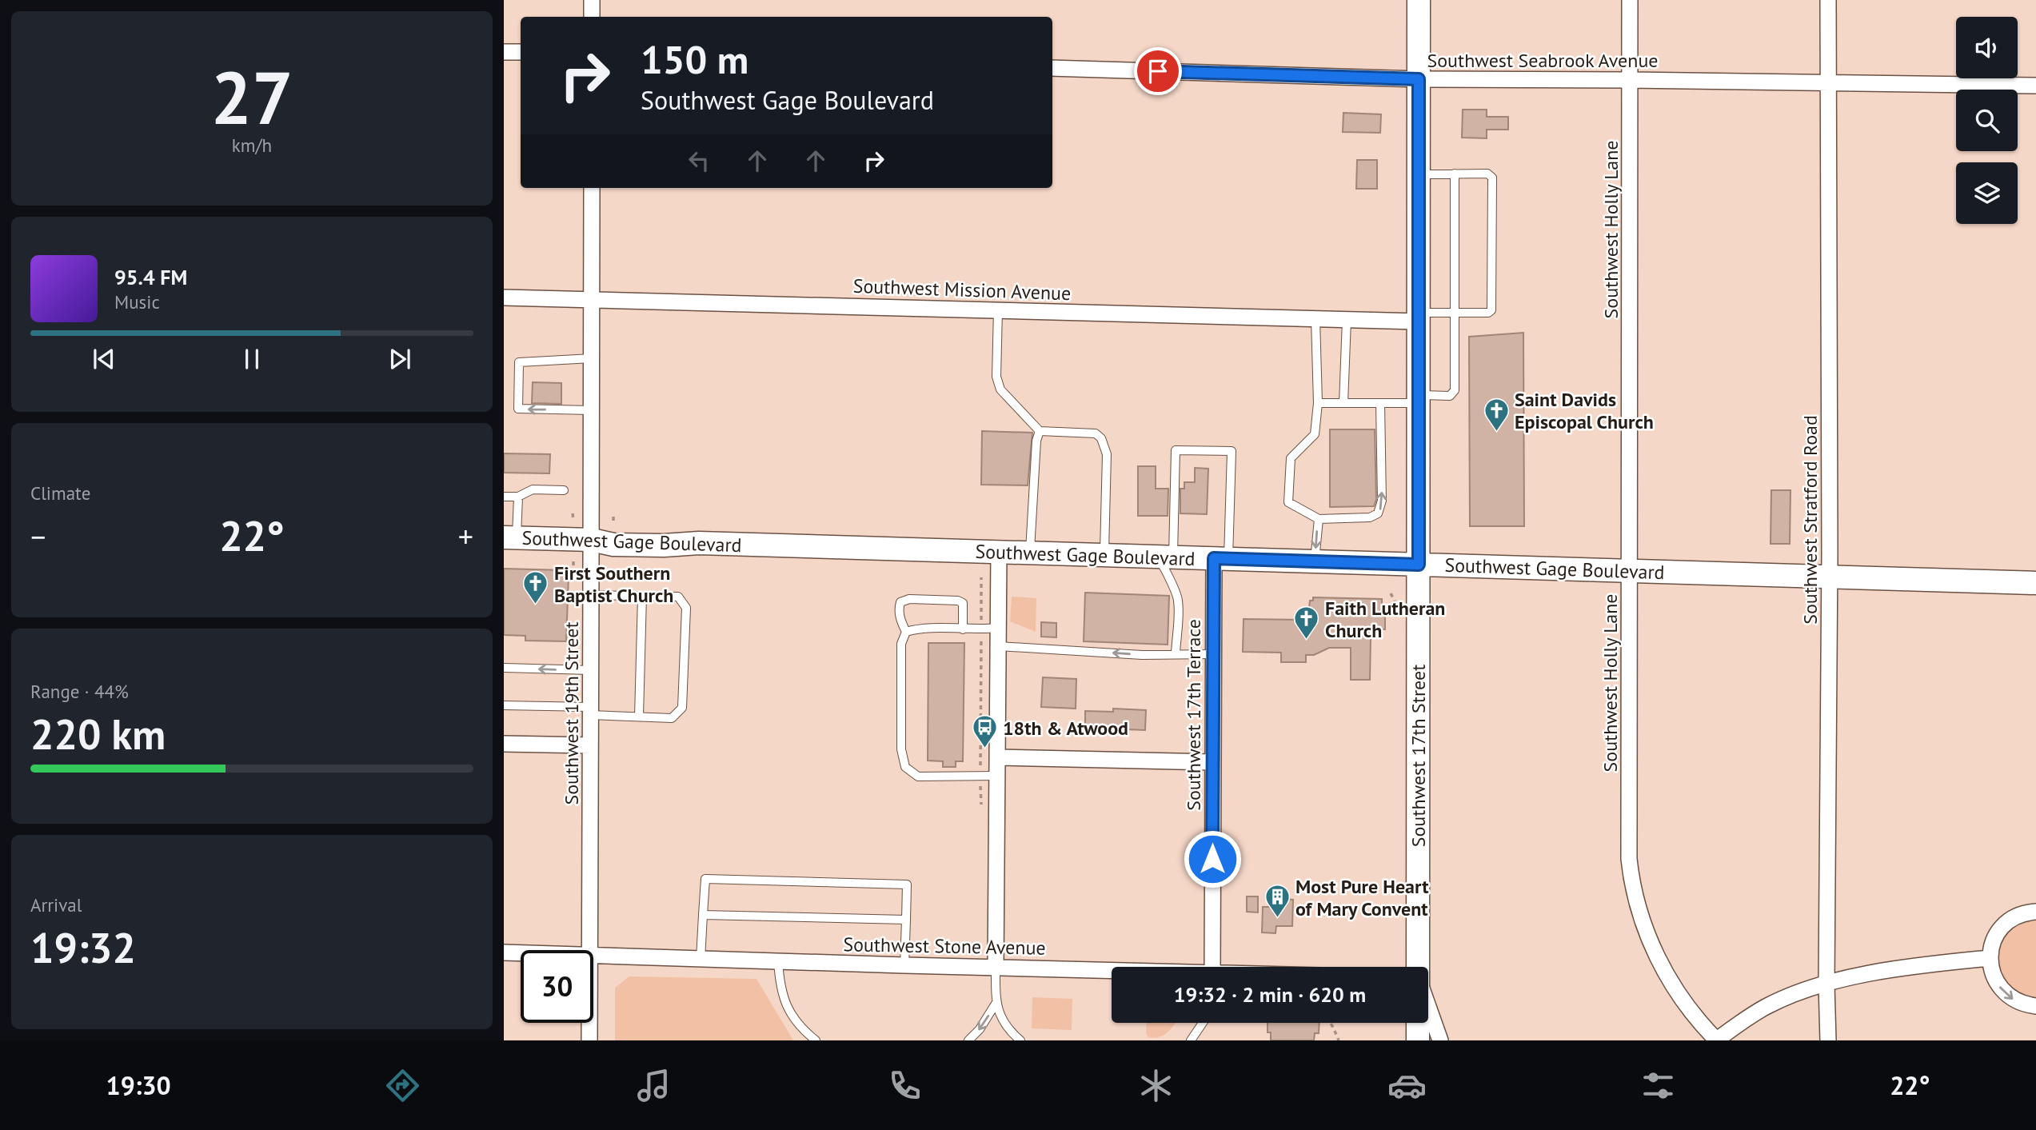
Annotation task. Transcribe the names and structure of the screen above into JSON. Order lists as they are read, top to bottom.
{
  "streets": {
    "main road": ["Southwest Gage Boulevard", "Southwest 17th Street"],
    "street": [
      "Southwest Seabrook Avenue",
      "Southwest Holly Lane",
      "Southwest Mission Avenue",
      "Southwest Stratford Road",
      "Southwest 19th Street",
      "Southwest 17th Terrace",
      "Southwest Stone Avenue"
    ]
  },
  "crossings": [
    ["Southwest Seabrook Avenue", "Southwest Holly Lane"],
    ["Southwest Seabrook Avenue", "Southwest Stratford Road"],
    ["Southwest Seabrook Avenue", "Southwest 17th Street"],
    ["Southwest Holly Lane", "Southwest Gage Boulevard"],
    ["Southwest Mission Avenue", "Southwest 19th Street"],
    ["Southwest Mission Avenue", "Southwest 17th Street"],
    ["Southwest Stratford Road", "Southwest Gage Boulevard"],
    ["Southwest Gage Boulevard", "Southwest 19th Street"],
    ["Southwest Gage Boulevard", "Southwest 17th Terrace"],
    ["Southwest Gage Boulevard", "Southwest 17th Street"]
  ],
  "places": {
    "church": ["Saint Davids Episcopal Church", "First Southern Baptist Church", "Faith Lutheran Church"],
    "bus stop": ["18th & Atwood"],
    "building": ["Most Pure Heart of Mary Convent"]
  },
  "page": {
    "tile": [
      ["27", "km/h"],
      "Climate",
      ["Range · 44%", "220 km"],
      ["Arrival", "19:32"]
    ],
    "turn": ["150 m", "Southwest Gage Boulevard"],
    "song": ["95.4 FM", "Music"],
    "heat": ["−", "22°", "+"],
    "limit": "30",
    "trip": "19:32 · 2 min · 620 m",
    "tabs": ["19:30", "22°"]
  }
}
